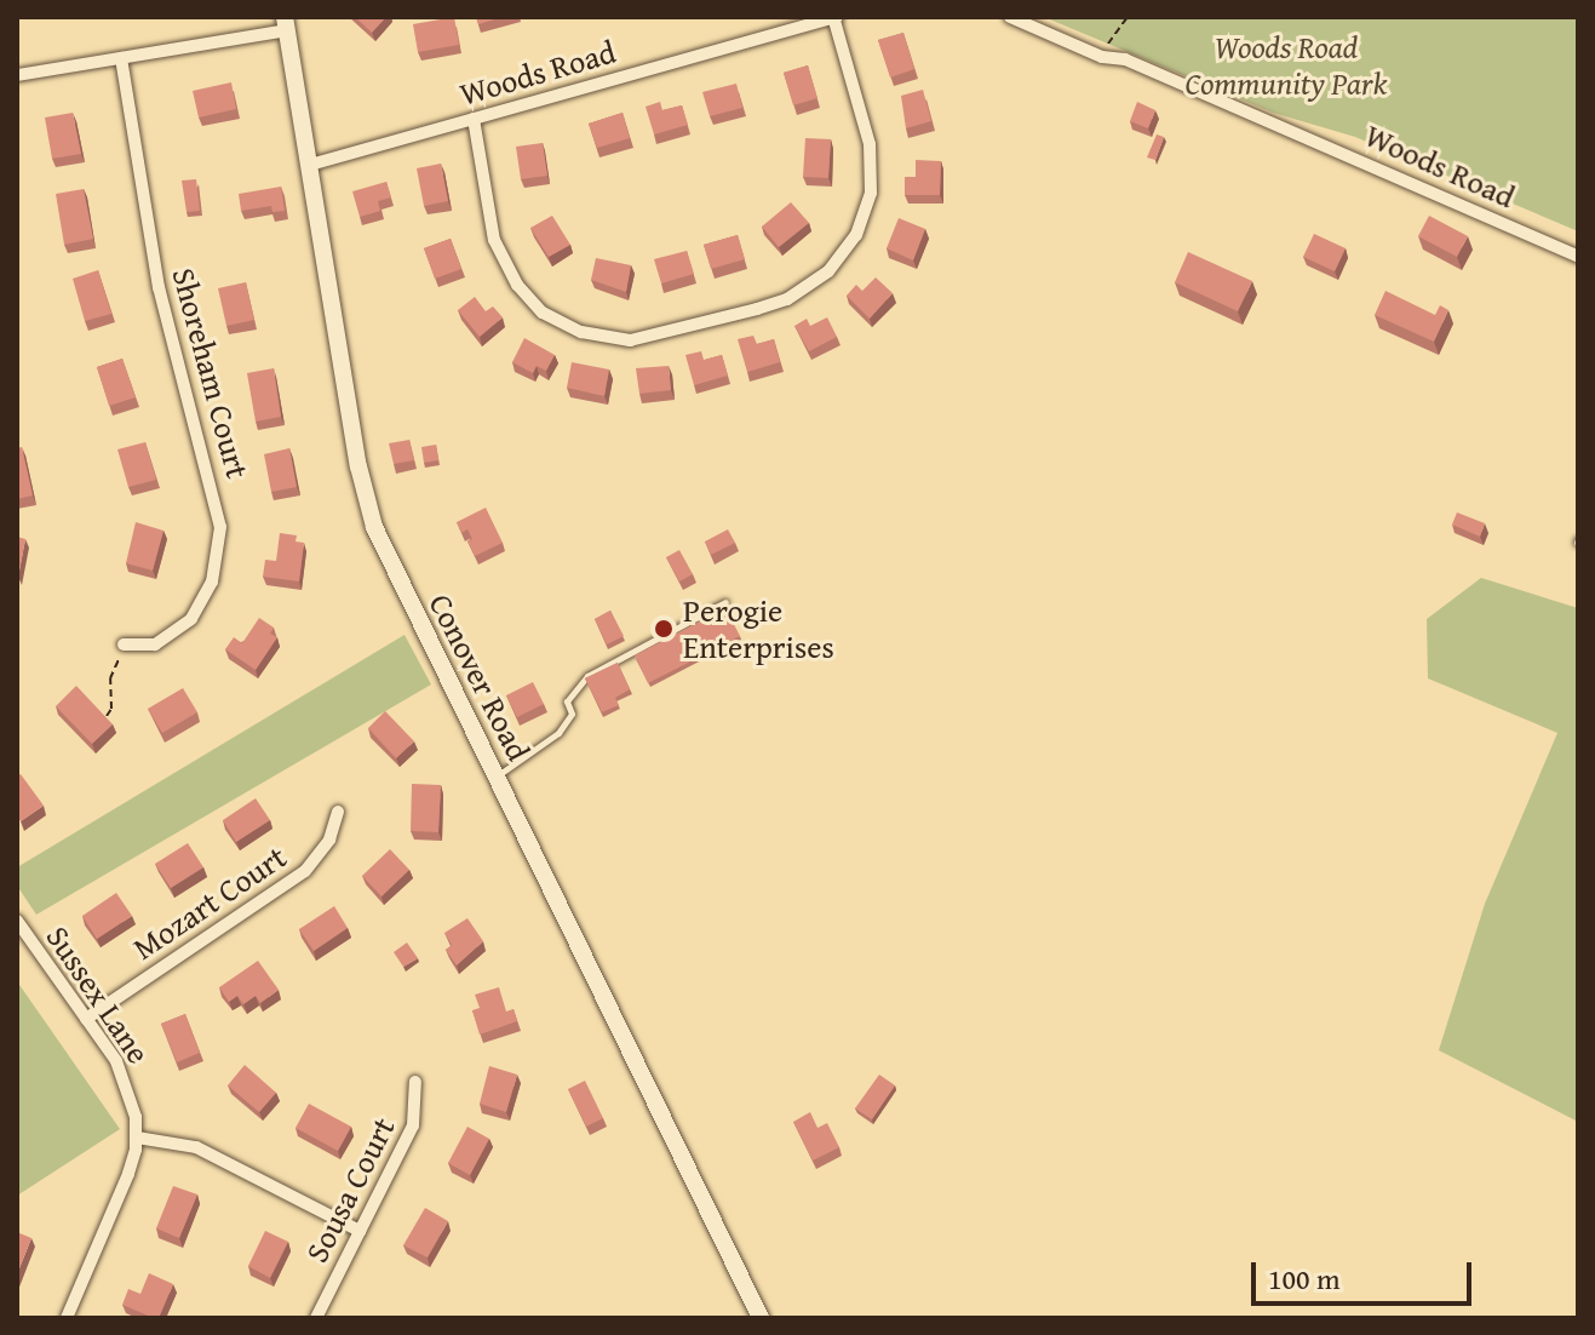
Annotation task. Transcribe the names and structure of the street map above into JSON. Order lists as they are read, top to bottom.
{
  "streets": {
    "street": [
      "Woods Road",
      "Shoreham Court",
      "Conover Road",
      "Mozart Court",
      "Sussex Lane",
      "Sousa Court"
    ]
  },
  "crossings": [
    ["Woods Road", "Conover Road"],
    ["Mozart Court", "Sussex Lane"]
  ],
  "parks": ["Woods Road Community Park"],
  "places": ["Perogie Enterprises"],
  "scale_bar": "100 m"
}
